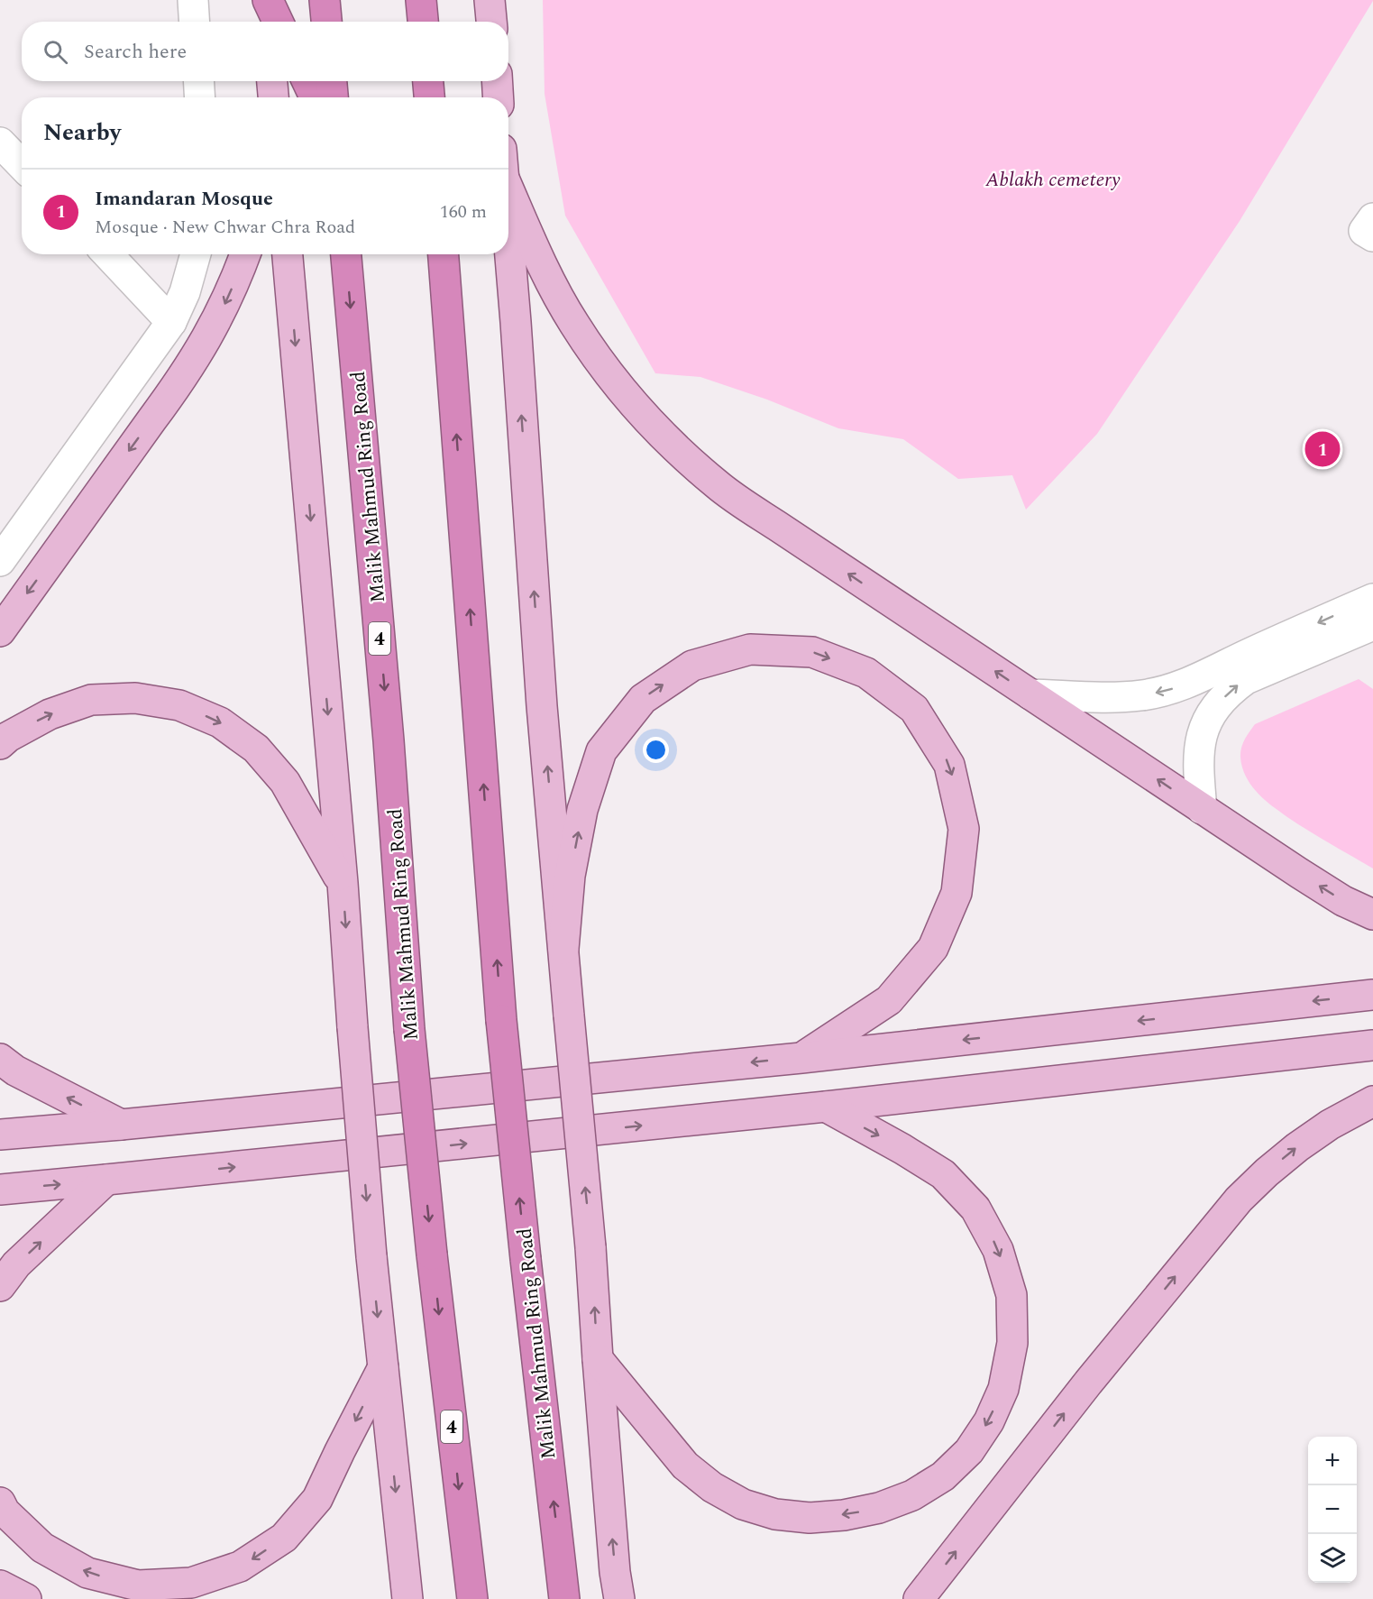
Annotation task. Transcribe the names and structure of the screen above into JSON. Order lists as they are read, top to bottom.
{
  "streets": {
    "highway": ["Malik Mahmud Ring Road", "4"]
  },
  "parks": ["Ablakh cemetery"],
  "page": {
    "search": "Search here",
    "heading": "Nearby",
    "list": [
      {
        "mark": "1",
        "name": "Imandaran Mosque",
        "note": "Mosque · New Chwar Chra Road",
        "value": "160 m"
      }
    ],
    "pins": "1",
    "map_buttons": ["+", "−"]
  }
}
